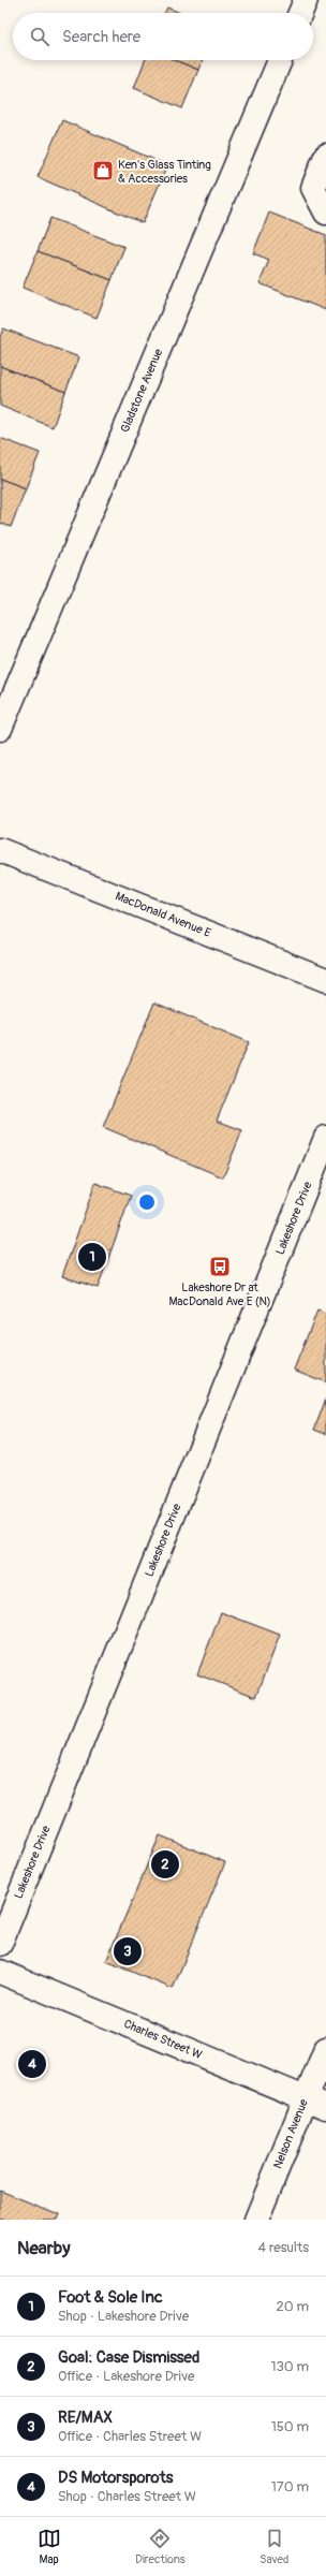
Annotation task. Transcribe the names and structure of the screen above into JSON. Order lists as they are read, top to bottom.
{
  "streets": {
    "street": [
      "Gladstone Avenue",
      "MacDonald Avenue E",
      "Lakeshore Drive",
      "Charles Street W",
      "Nelson Avenue"
    ]
  },
  "crossings": [
    ["Charles Street W", "Nelson Avenue"]
  ],
  "places": {
    "shop": ["Ken's Glass Tinting & Accessories"],
    "bus stop": ["Lakeshore Dr at MacDonald Ave E (N)"]
  },
  "page": {
    "search": "Search here",
    "pins": [
      "1",
      "2",
      "3",
      "4"
    ],
    "heading": ["Nearby", "4 results"],
    "list": [
      {
        "mark": "1",
        "name": "Foot & Sole Inc",
        "note": "Shop · Lakeshore Drive",
        "value": "20 m"
      },
      {
        "mark": "2",
        "name": "Goal: Case Dismissed",
        "note": "Office · Lakeshore Drive",
        "value": "130 m"
      },
      {
        "mark": "3",
        "name": "RE/MAX",
        "note": "Office · Charles Street W",
        "value": "150 m"
      },
      {
        "mark": "4",
        "name": "DS Motorsporots",
        "note": "Shop · Charles Street W",
        "value": "170 m"
      }
    ],
    "nav": ["Map", "Directions", "Saved"]
  }
}
